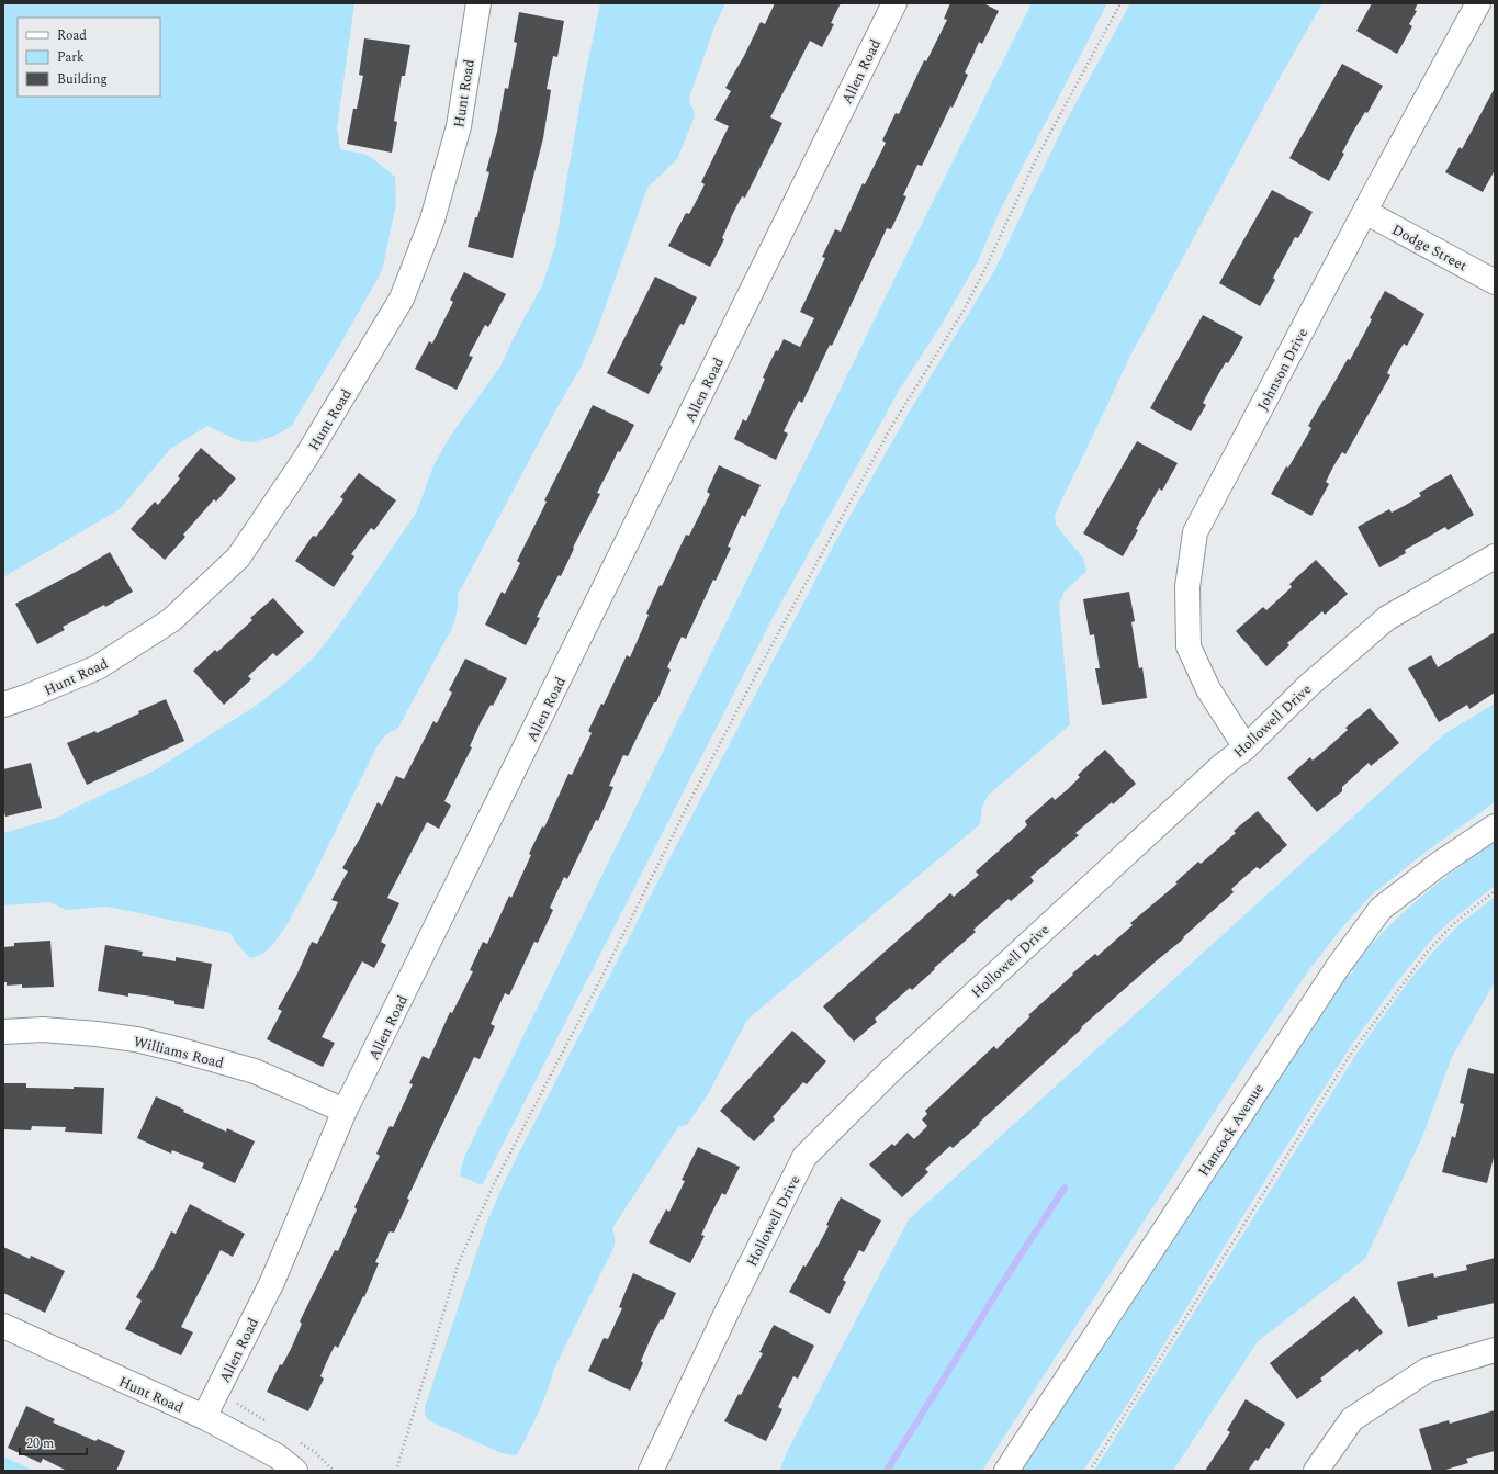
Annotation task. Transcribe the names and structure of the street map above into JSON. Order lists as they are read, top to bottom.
{
  "streets": {
    "street": [
      "Allen Road",
      "Hunt Road",
      "Dodge Street",
      "Johnson Drive",
      "Hollowell Drive",
      "Williams Road",
      "Hancock Avenue"
    ]
  },
  "crossings": [
    ["Allen Road", "Hunt Road"],
    ["Allen Road", "Williams Road"],
    ["Dodge Street", "Johnson Drive"],
    ["Johnson Drive", "Hollowell Drive"]
  ],
  "legend": ["Road", "Park", "Building"],
  "scale_bar": "20 m"
}
